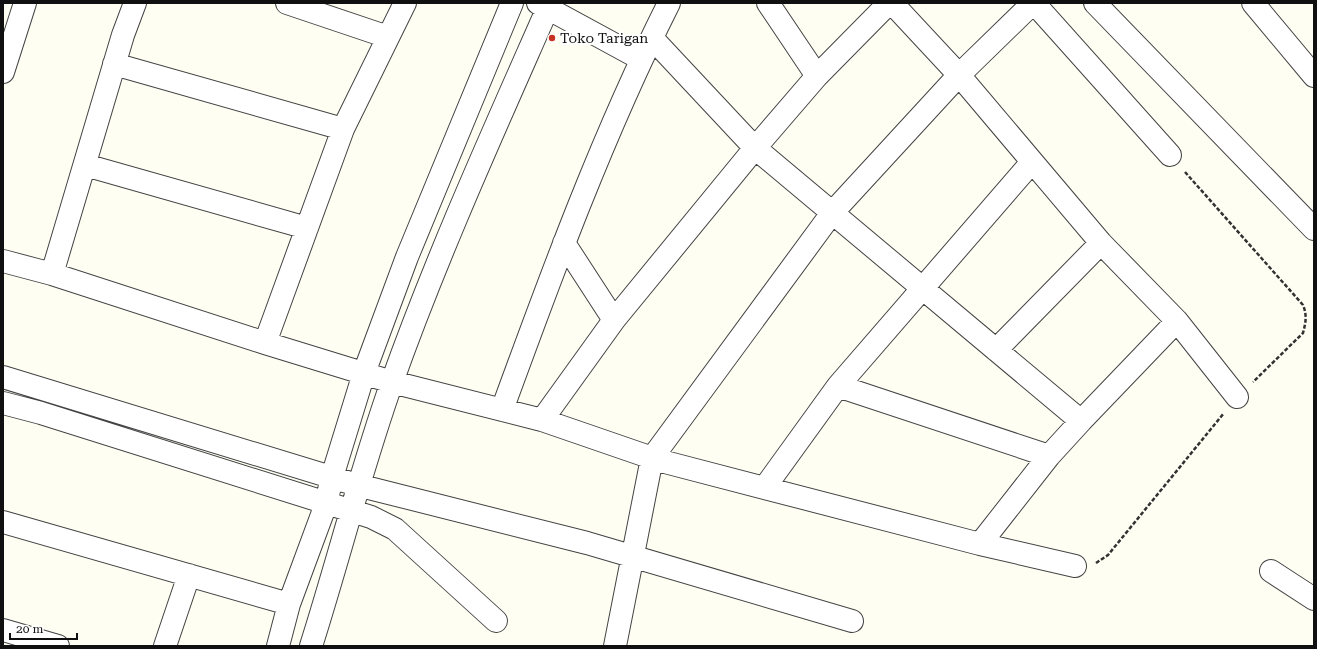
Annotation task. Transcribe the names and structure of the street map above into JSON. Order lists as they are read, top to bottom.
{
  "places": ["Toko Tarigan"],
  "scale_bar": "20 m"
}
